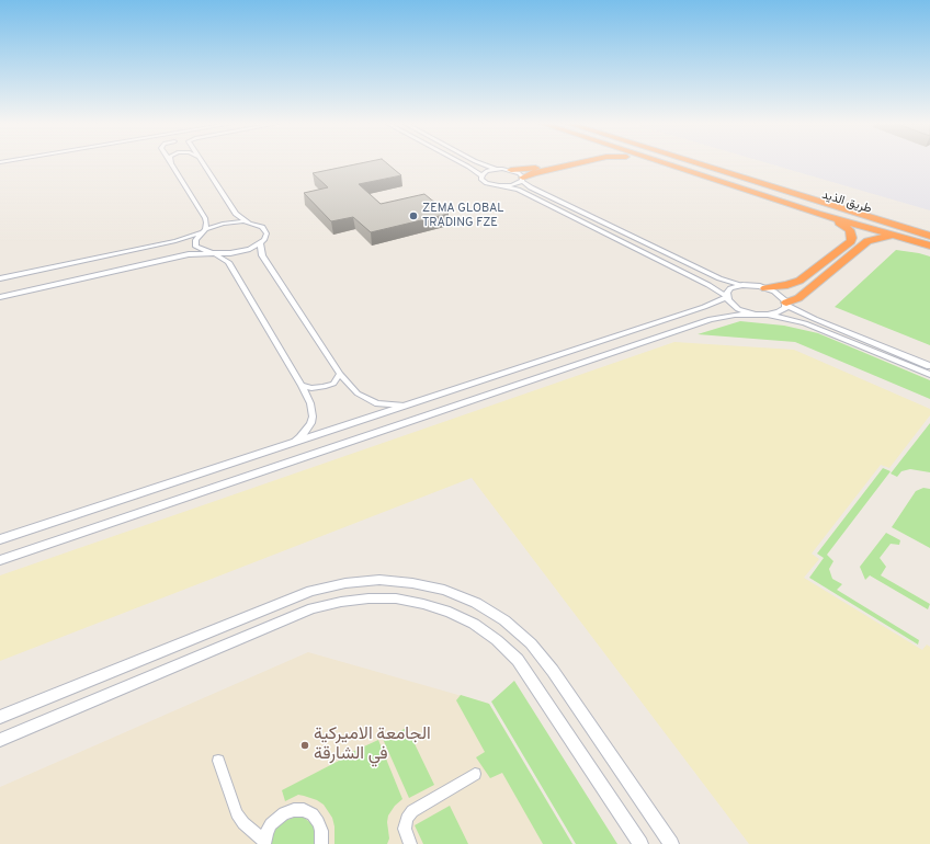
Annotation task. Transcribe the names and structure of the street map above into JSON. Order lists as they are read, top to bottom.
{
  "streets": {
    "highway": ["طريق الذيد"]
  },
  "places": ["ZEMA GLOBAL TRADING FZE", "الجامعة الاميركية في الشارقة"]
}
